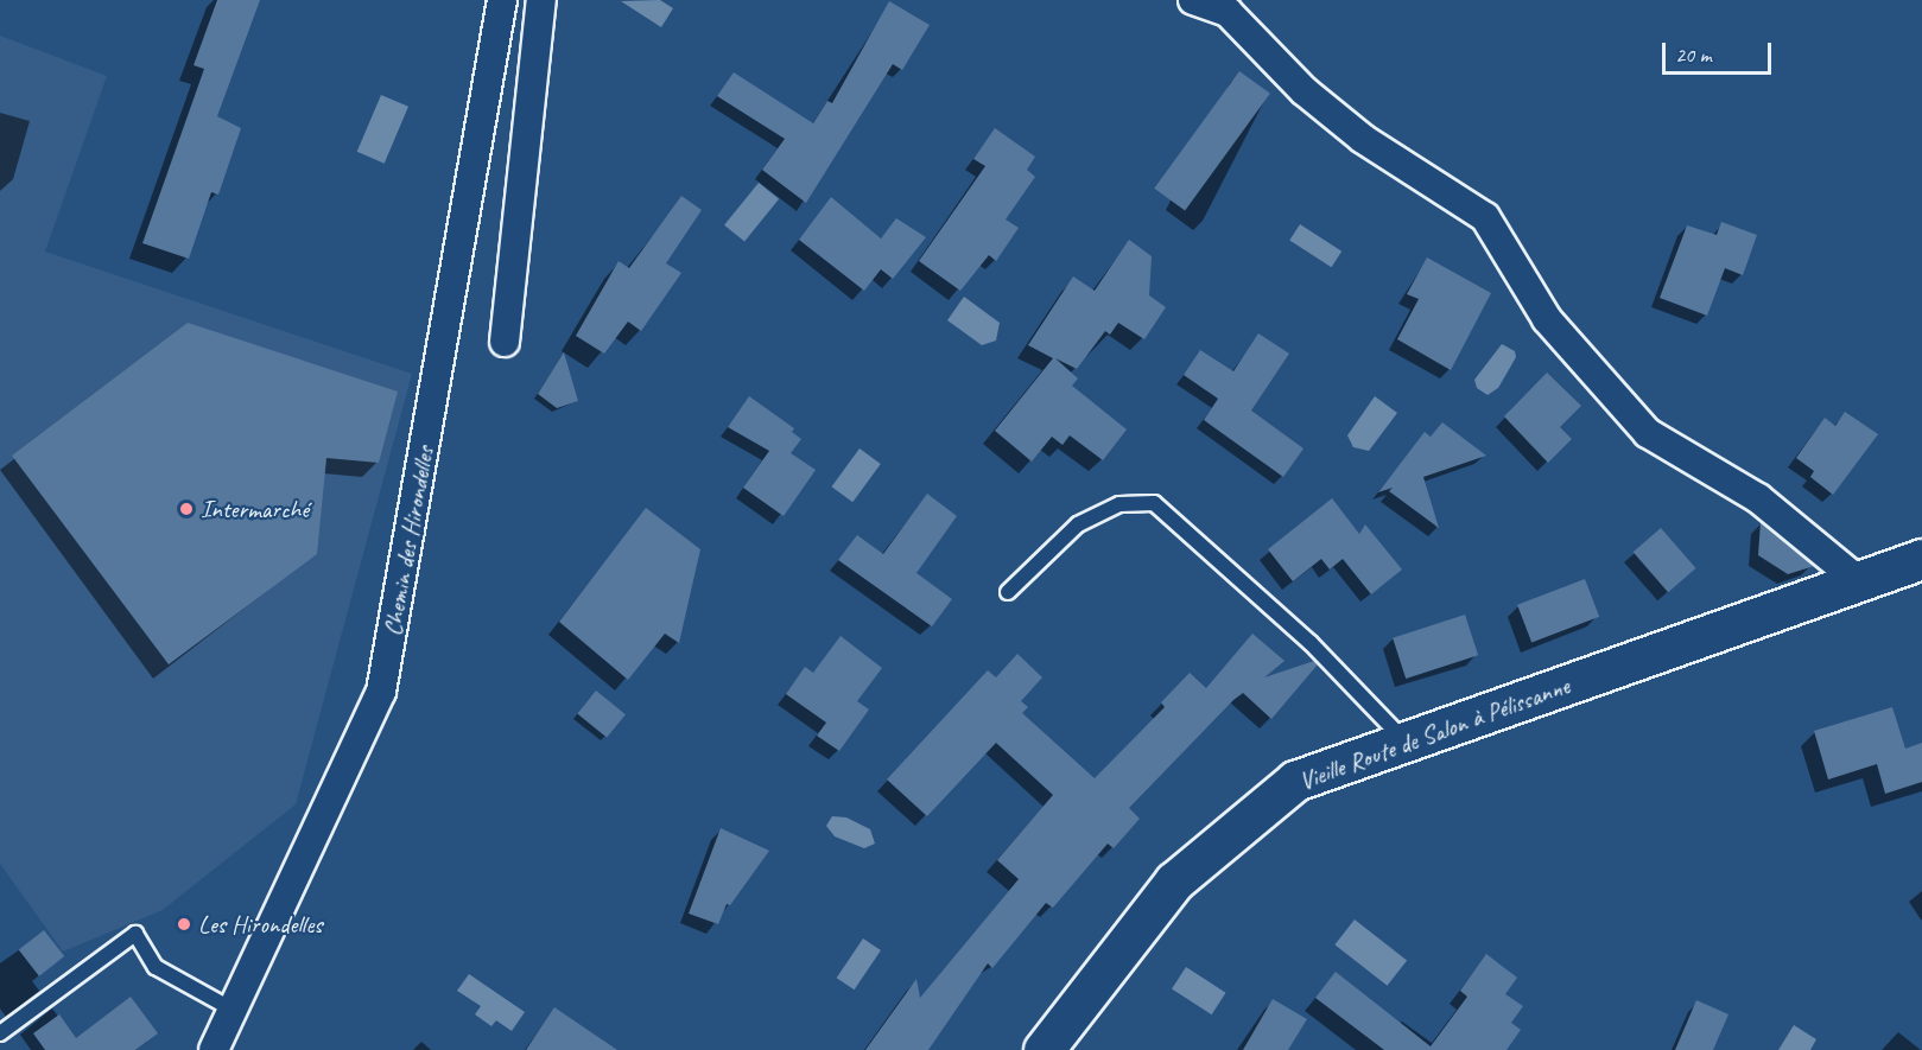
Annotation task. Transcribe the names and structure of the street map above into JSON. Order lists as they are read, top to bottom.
{
  "streets": {
    "street": ["Chemin des Hirondelles", "Vieille Route de Salon à Pélissanne"]
  },
  "places": ["Intermarché", "Les Hirondelles"],
  "scale_bar": "20 m"
}
